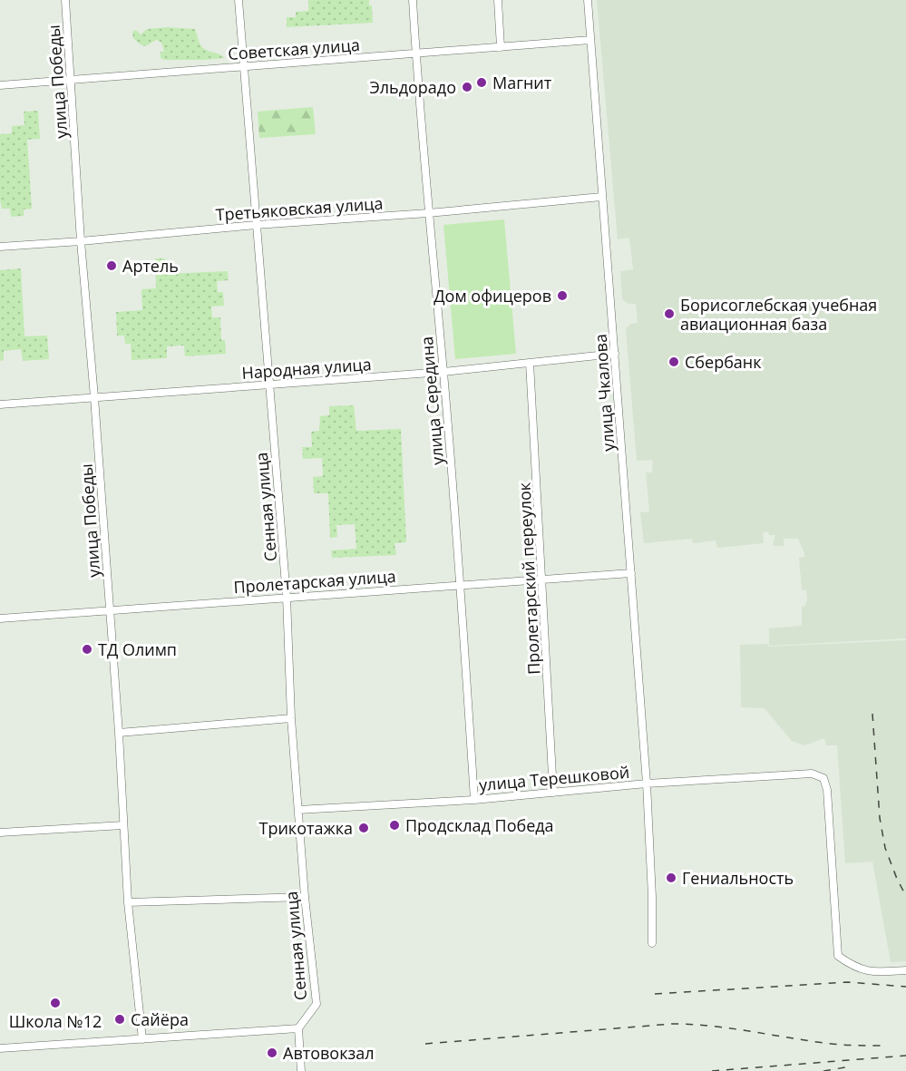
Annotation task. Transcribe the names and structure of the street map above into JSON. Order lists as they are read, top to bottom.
{
  "streets": {
    "street": [
      "Советская улица",
      "улица Победы",
      "Третьяковская улица",
      "Народная улица",
      "улица Чкалова",
      "улица Середина",
      "Сенная улица",
      "Пролетарский переулок",
      "Пролетарская улица",
      "улица Терешковой"
    ]
  },
  "crossings": [
    ["Советская улица", "улица Победы"],
    ["Советская улица", "улица Чкалова"],
    ["Советская улица", "улица Середина"],
    ["Советская улица", "Сенная улица"],
    ["улица Победы", "Третьяковская улица"],
    ["улица Победы", "Народная улица"],
    ["улица Победы", "Пролетарская улица"],
    ["Третьяковская улица", "улица Чкалова"],
    ["Третьяковская улица", "улица Середина"],
    ["Третьяковская улица", "Сенная улица"],
    ["Народная улица", "улица Чкалова"],
    ["Народная улица", "улица Середина"],
    ["Народная улица", "Сенная улица"],
    ["Народная улица", "Пролетарский переулок"],
    ["улица Чкалова", "Пролетарская улица"],
    ["улица Чкалова", "улица Терешковой"],
    ["улица Середина", "Пролетарская улица"],
    ["улица Середина", "улица Терешковой"],
    ["Сенная улица", "Пролетарская улица"],
    ["Сенная улица", "улица Терешковой"],
    ["Пролетарский переулок", "Пролетарская улица"],
    ["Пролетарский переулок", "улица Терешковой"]
  ],
  "places": [
    "Магнит",
    "Эльдорадо",
    "Артель",
    "Дом офицеров",
    "Борисоглебская учебная авиационная база",
    "Сбербанк",
    "ТД Олимп",
    "Продсклад Победа",
    "Трикотажка",
    "Гениальность",
    "Школа №12",
    "Сайёра",
    "Автовокзал"
  ]
}
